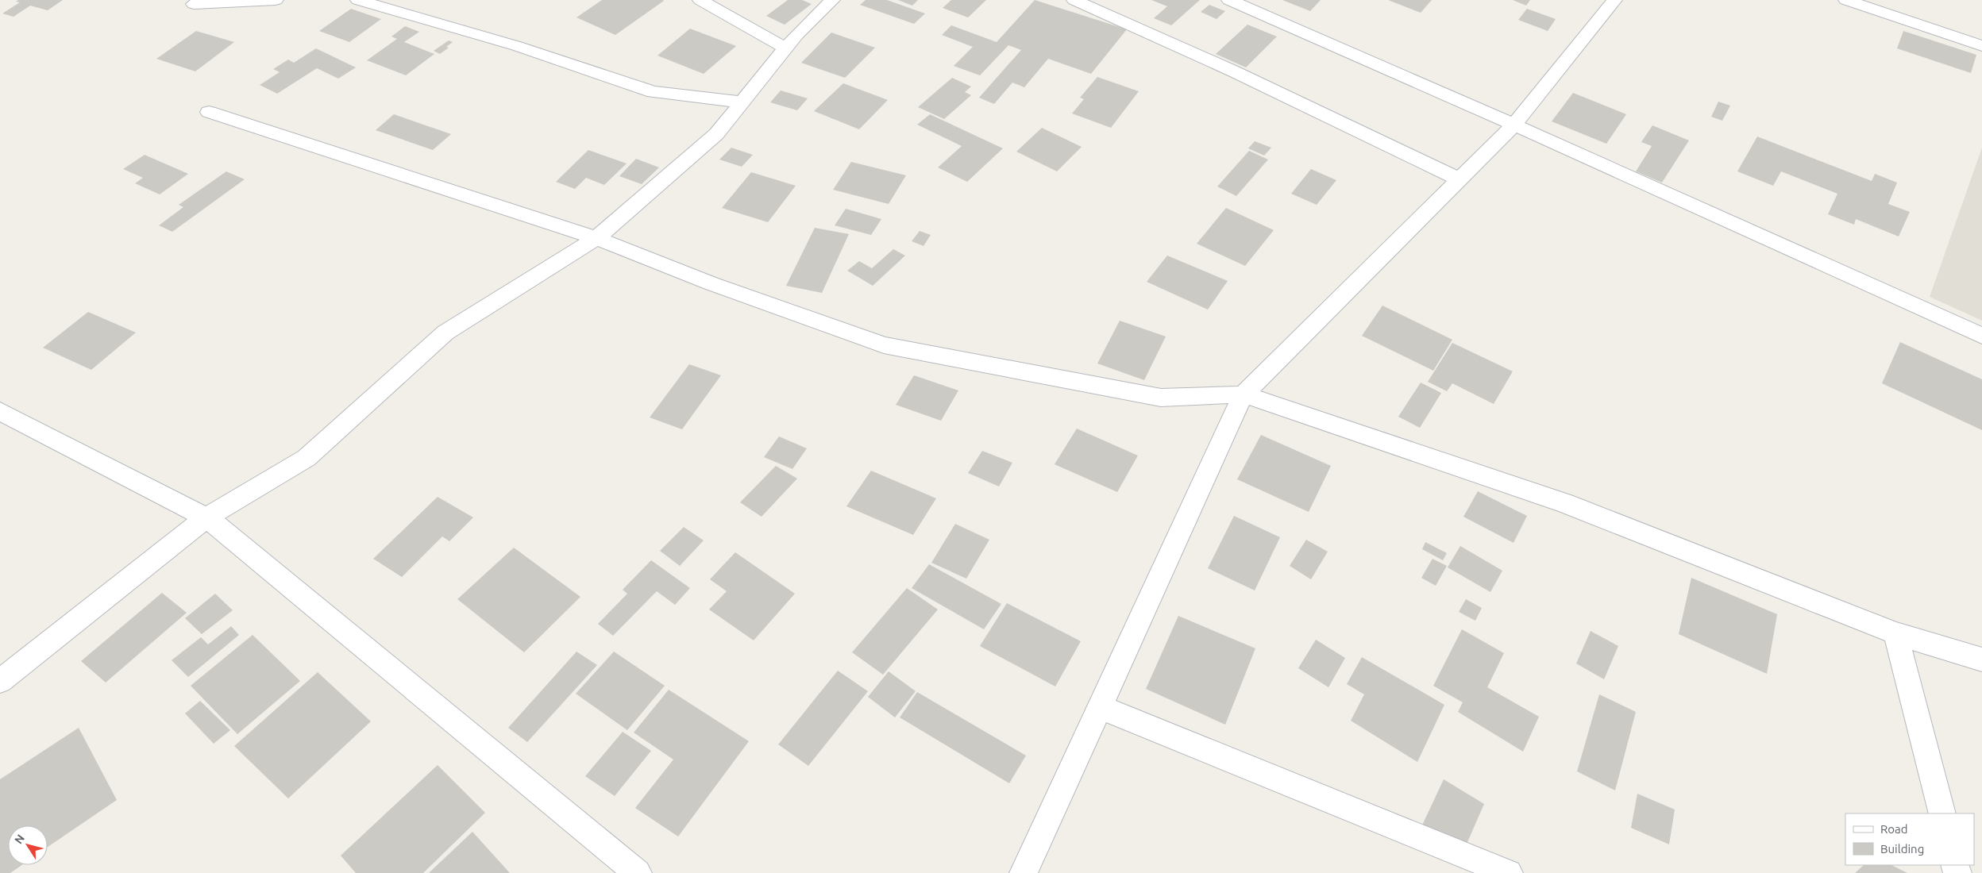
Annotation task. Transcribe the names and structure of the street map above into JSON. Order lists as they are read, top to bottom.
{
  "legend": ["Road", "Building"],
  "north": "top left"
}
